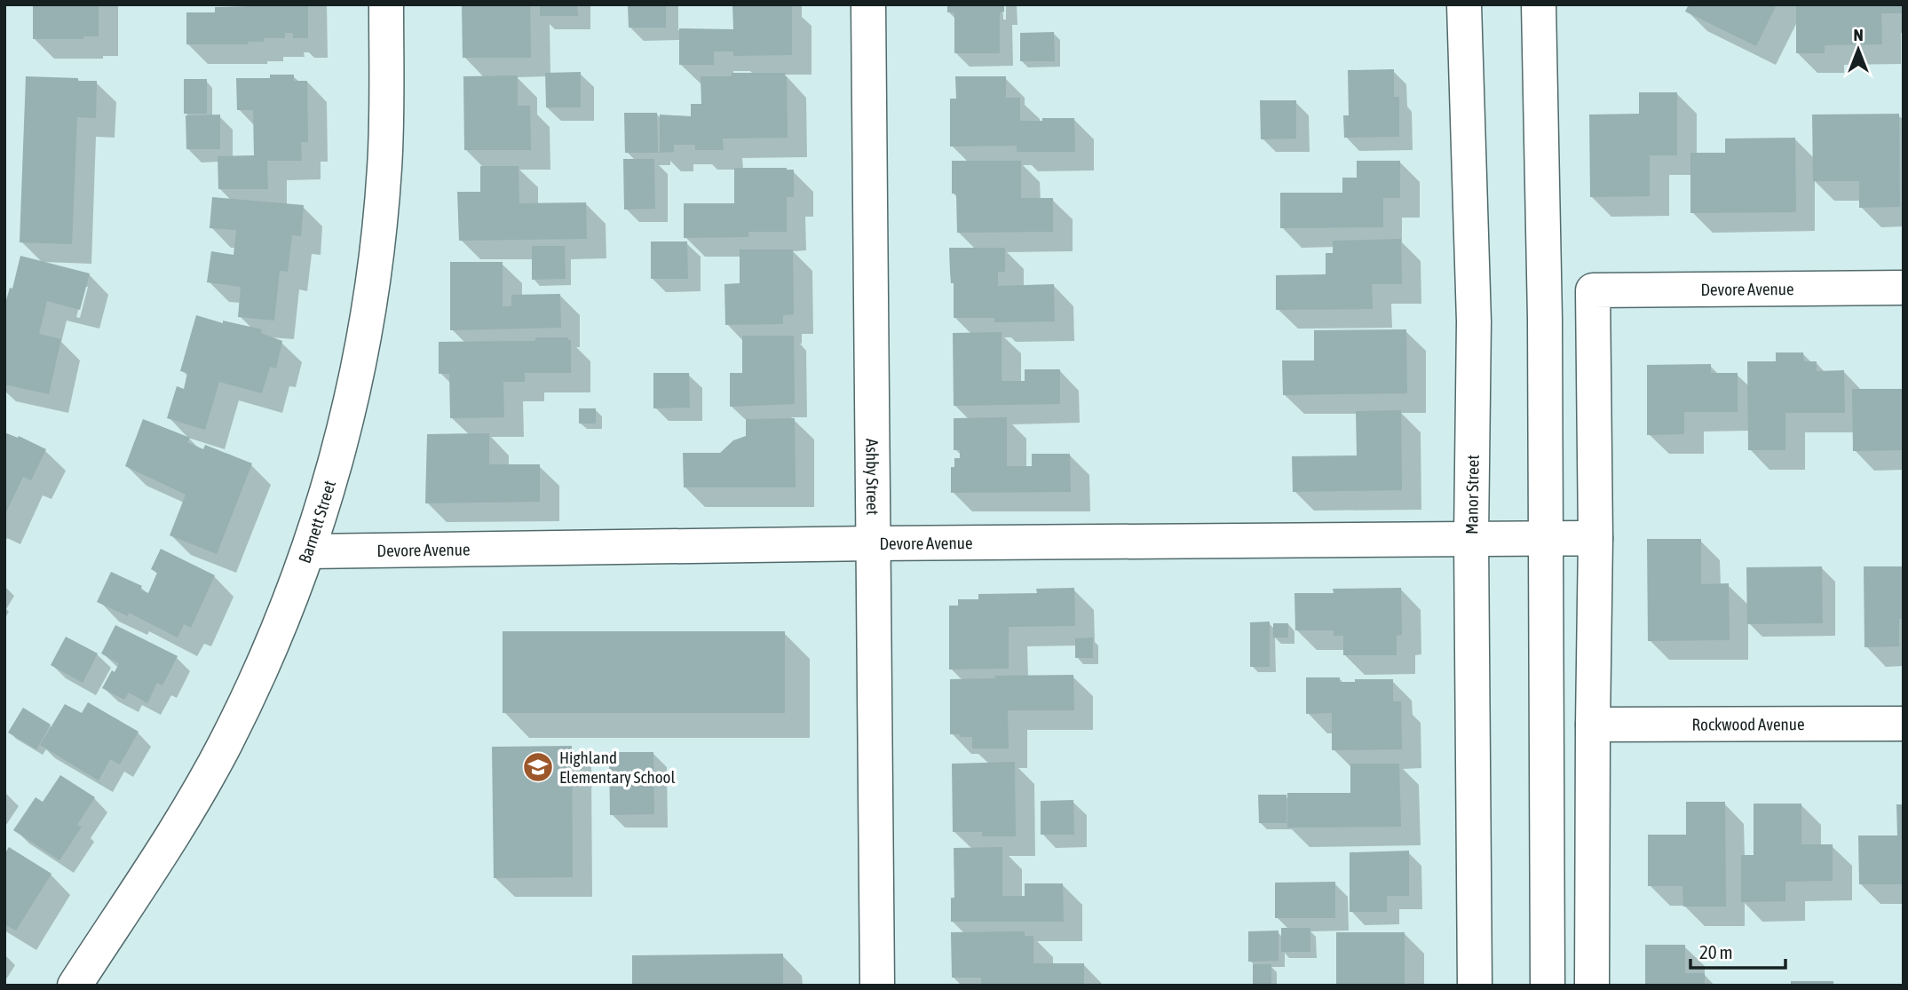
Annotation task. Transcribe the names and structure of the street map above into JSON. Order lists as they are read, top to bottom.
{
  "streets": {
    "street": [
      "Devore Avenue",
      "Ashby Street",
      "Manor Street",
      "Barnett Street",
      "Rockwood Avenue"
    ]
  },
  "crossings": [
    ["Devore Avenue", "Ashby Street"],
    ["Devore Avenue", "Manor Street"],
    ["Devore Avenue", "Barnett Street"]
  ],
  "places": {
    "school or university": ["Highland Elementary School"]
  },
  "scale_bar": "20 m",
  "north": "top"
}
